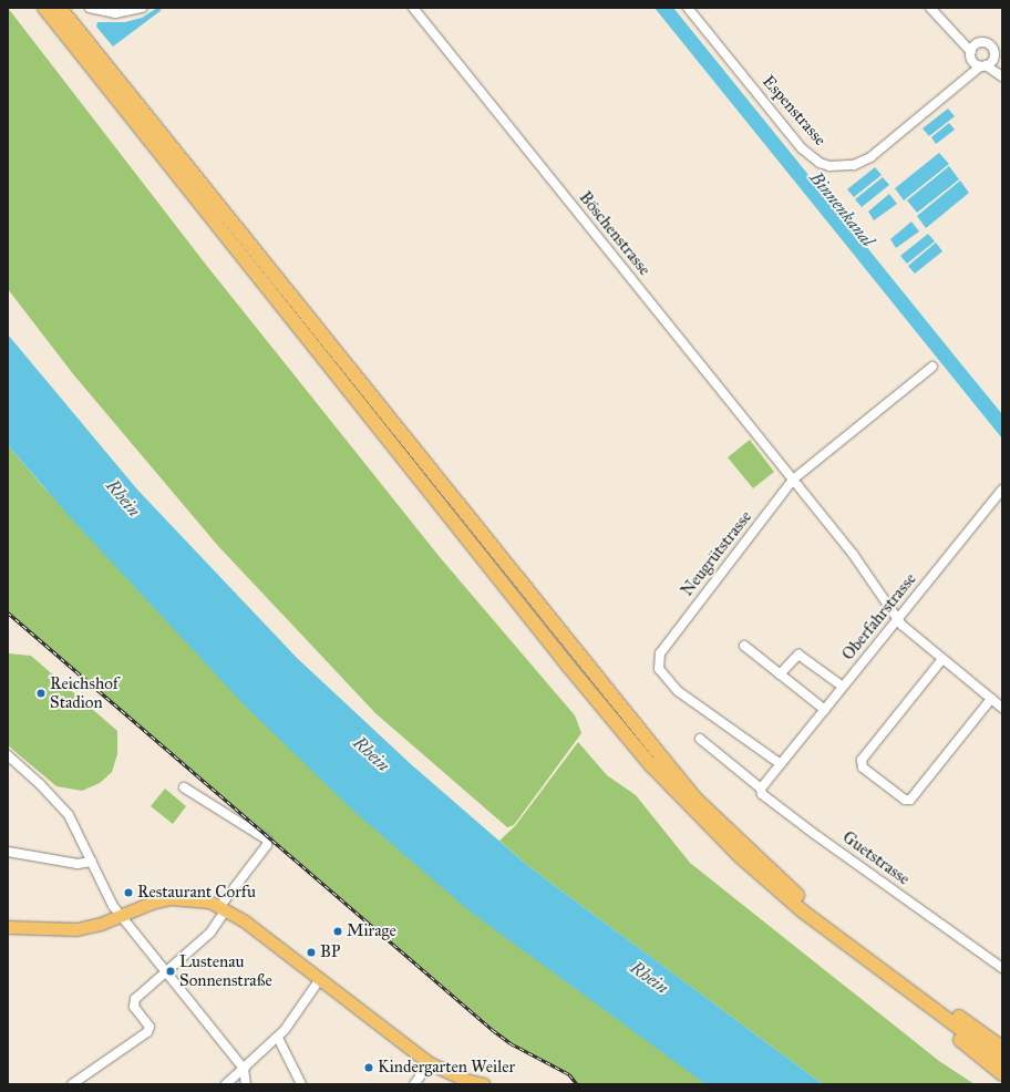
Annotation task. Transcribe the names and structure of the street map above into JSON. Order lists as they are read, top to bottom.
{
  "streets": {
    "street": [
      "Espenstrasse",
      "Böschenstrasse",
      "Neugrütstrasse",
      "Oberfahrstrasse",
      "Guetstrasse"
    ]
  },
  "crossings": [
    ["Böschenstrasse", "Neugrütstrasse"],
    ["Böschenstrasse", "Oberfahrstrasse"],
    ["Neugrütstrasse", "Oberfahrstrasse"]
  ],
  "water": ["Binnenkanal", "Rhein"],
  "places": [
    "Reichshof Stadion",
    "Restaurant Corfu",
    "Mirage",
    "BP",
    "Lustenau Sonnenstraße",
    "Kindergarten Weiler"
  ]
}
